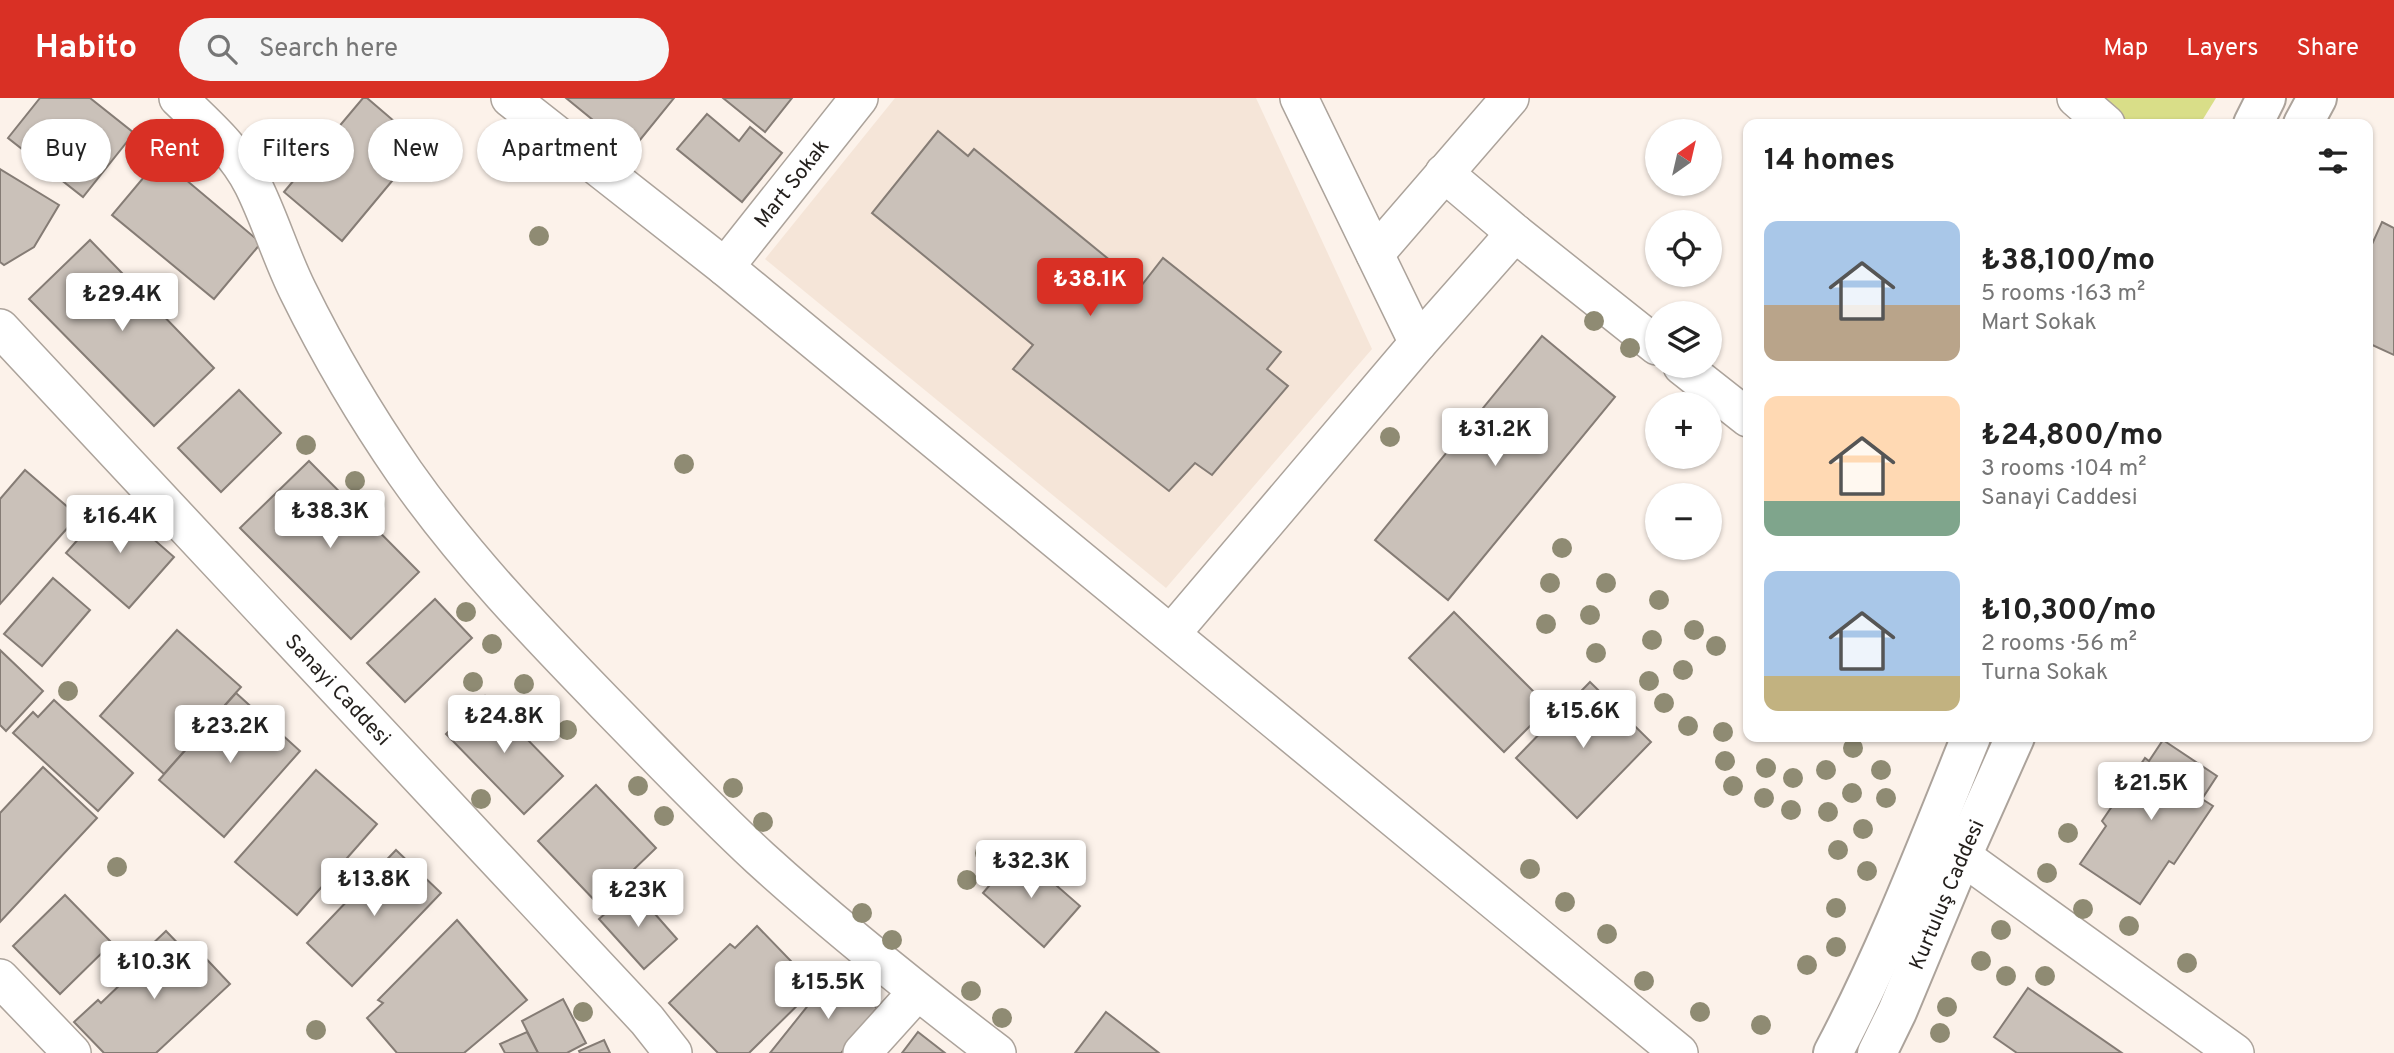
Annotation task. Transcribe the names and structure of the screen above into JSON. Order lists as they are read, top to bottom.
{
  "streets": {
    "main road": ["Kurtuluş Caddesi"],
    "street": ["Mart Sokak", "Sanayi Caddesi"]
  },
  "north": "top right",
  "page": {
    "header": "Habito",
    "search": "Search here",
    "nav": ["Map", "Layers", "Share"],
    "map_buttons": ["+", "−"],
    "chip": [
      "Buy",
      "Rent",
      "Filters",
      "New",
      "Apartment"
    ],
    "heading": "14 homes",
    "list": [
      {
        "name": "₺38,100/mo",
        "note": "5 rooms · 163 m² · Mart Sokak"
      },
      {
        "name": "₺24,800/mo",
        "note": "3 rooms · 104 m² · Sanayi Caddesi"
      },
      {
        "name": "₺10,300/mo",
        "note": "2 rooms · 56 m² · Turna Sokak"
      }
    ],
    "price": [
      "₺38.1K",
      "₺29.4K",
      "₺31.2K",
      "₺38.3K",
      "₺16.4K",
      "₺15.6K",
      "₺24.8K",
      "₺23.2K",
      "₺21.5K",
      "₺32.3K",
      "₺13.8K",
      "₺23K",
      "₺10.3K",
      "₺15.5K"
    ]
  }
}
